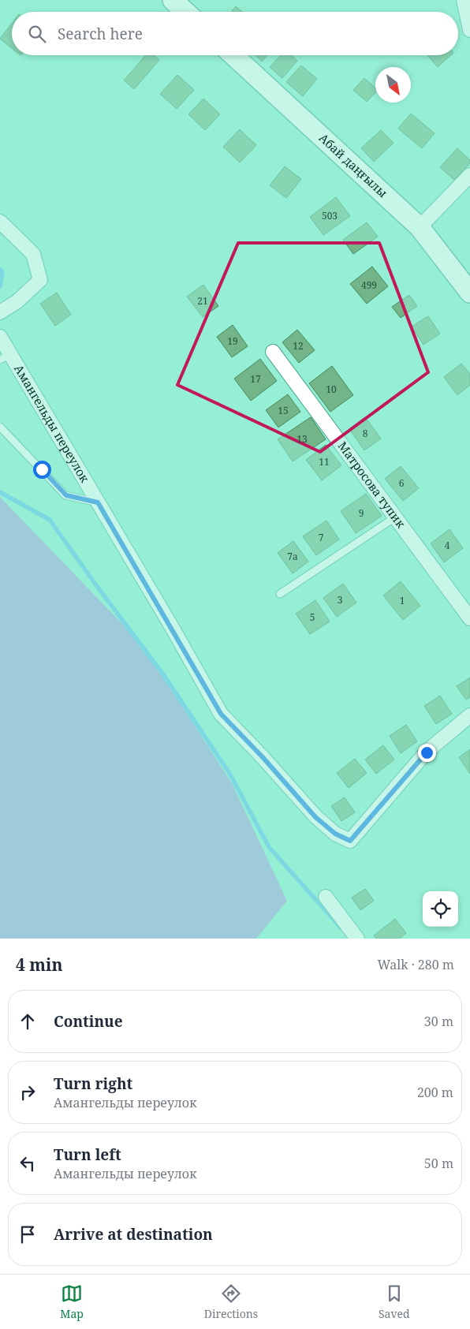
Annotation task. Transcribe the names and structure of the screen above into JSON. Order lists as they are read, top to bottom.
{
  "streets": {
    "street": ["Абай даңғылы", "Амангельды переулок", "Матросова тупик"]
  },
  "house_numbers": [
    "503",
    "499",
    "21",
    "19",
    "12",
    "17",
    "10",
    "15",
    "8",
    "13",
    "11",
    "6",
    "9",
    "7",
    "4",
    "7а",
    "3",
    "1",
    "5"
  ],
  "north": "bottom right",
  "page": {
    "search": "Search here",
    "heading": ["4 min", "Walk · 280 m"],
    "list": [
      ["Continue", "30 m"],
      ["Turn right", "Амангельды переулок", "200 m"],
      ["Turn left", "Амангельды переулок", "50 m"],
      "Arrive at destination"
    ],
    "nav": ["Map", "Directions", "Saved"]
  }
}
